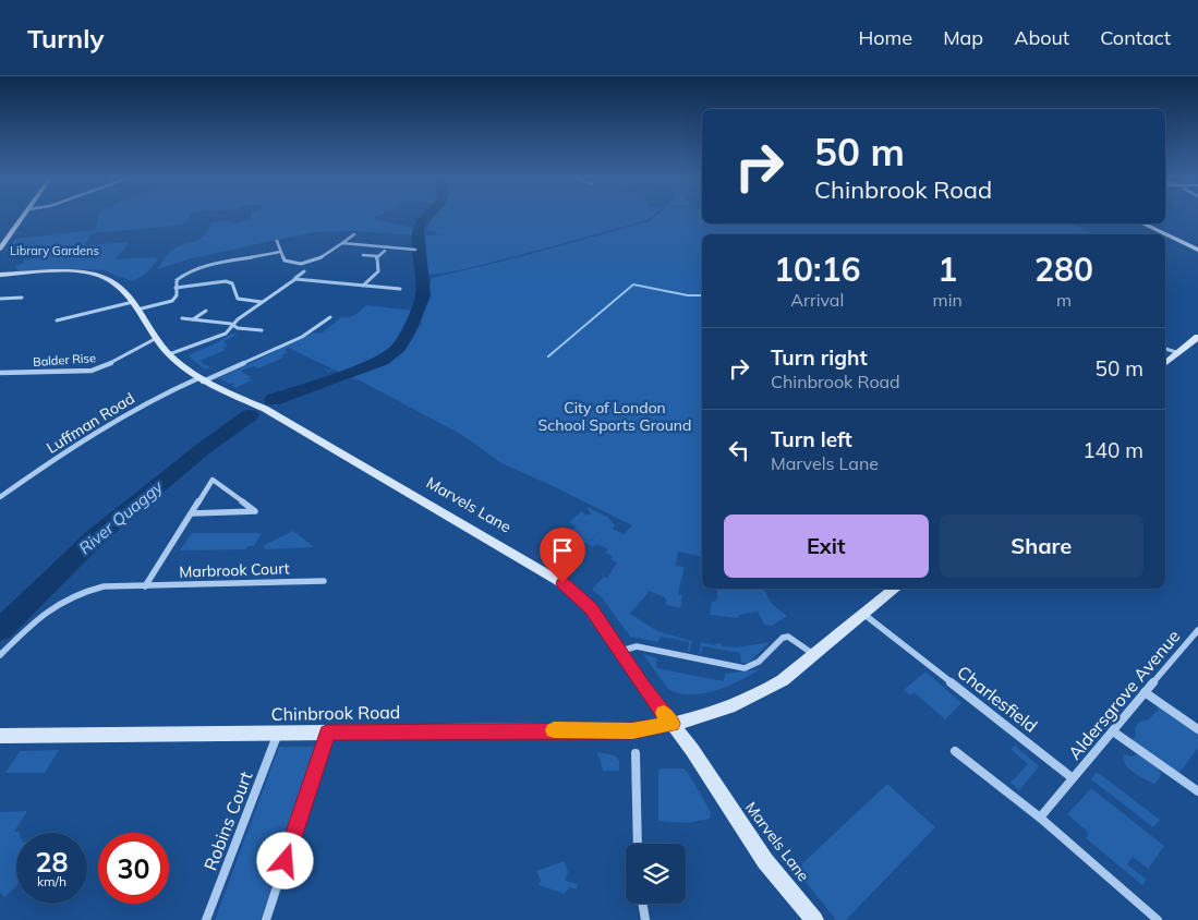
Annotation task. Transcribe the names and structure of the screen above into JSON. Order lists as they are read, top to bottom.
{
  "streets": {
    "street": [
      "Balder Rise",
      "Luffman Road",
      "Marvels Lane",
      "Marbrook Court",
      "Aldersgrove Avenue",
      "Charlesfield",
      "Chinbrook Road",
      "Robins Court"
    ]
  },
  "crossings": [
    ["Balder Rise", "Marvels Lane"],
    ["Luffman Road", "Marvels Lane"],
    ["Marvels Lane", "Chinbrook Road"],
    ["Aldersgrove Avenue", "Charlesfield"],
    ["Charlesfield", "Chinbrook Road"],
    ["Chinbrook Road", "Robins Court"]
  ],
  "water": ["River Quaggy"],
  "parks": ["Library Gardens", "City of London School Sports Ground"],
  "page": {
    "header": "Turnly",
    "nav": [
      "Home",
      "Map",
      "About",
      "Contact"
    ],
    "turn": ["50 m", "Chinbrook Road"],
    "eta": [
      "10:16",
      "Arrival",
      "1",
      "min",
      "280",
      "m"
    ],
    "list": [
      {
        "name": "Turn right",
        "note": "Chinbrook Road",
        "value": "50 m"
      },
      {
        "name": "Turn left",
        "note": "Marvels Lane",
        "value": "140 m"
      }
    ],
    "buttons": ["Exit", "Share"],
    "speed": "28 km/h",
    "limit": "30"
  }
}
